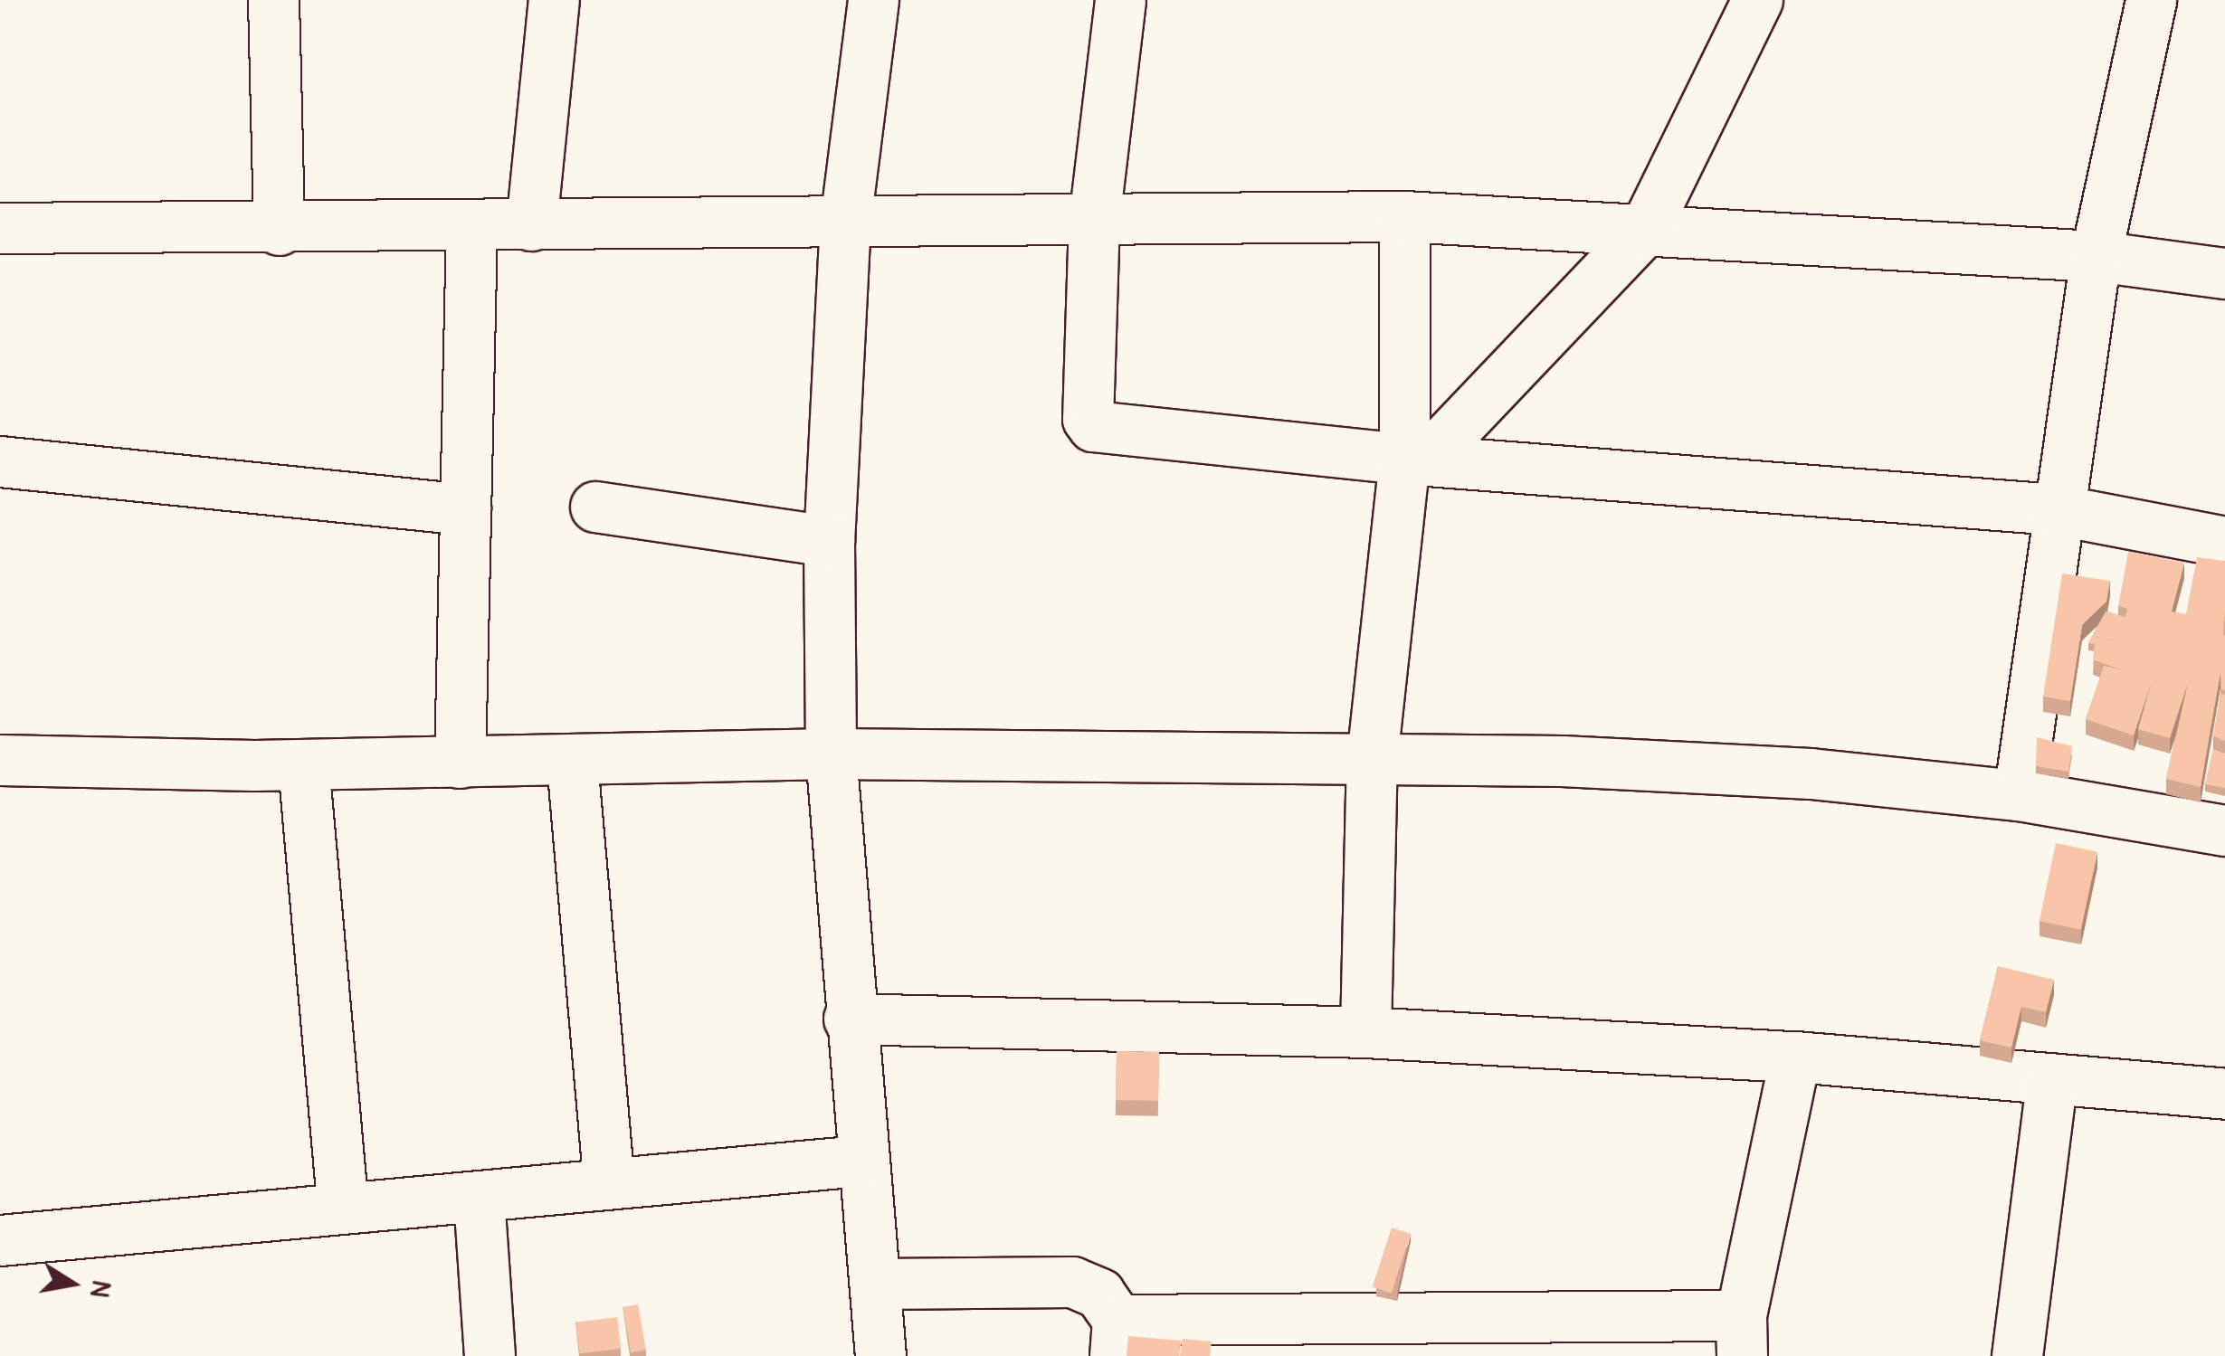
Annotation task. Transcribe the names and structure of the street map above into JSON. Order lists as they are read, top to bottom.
{
  "north": "right"
}
